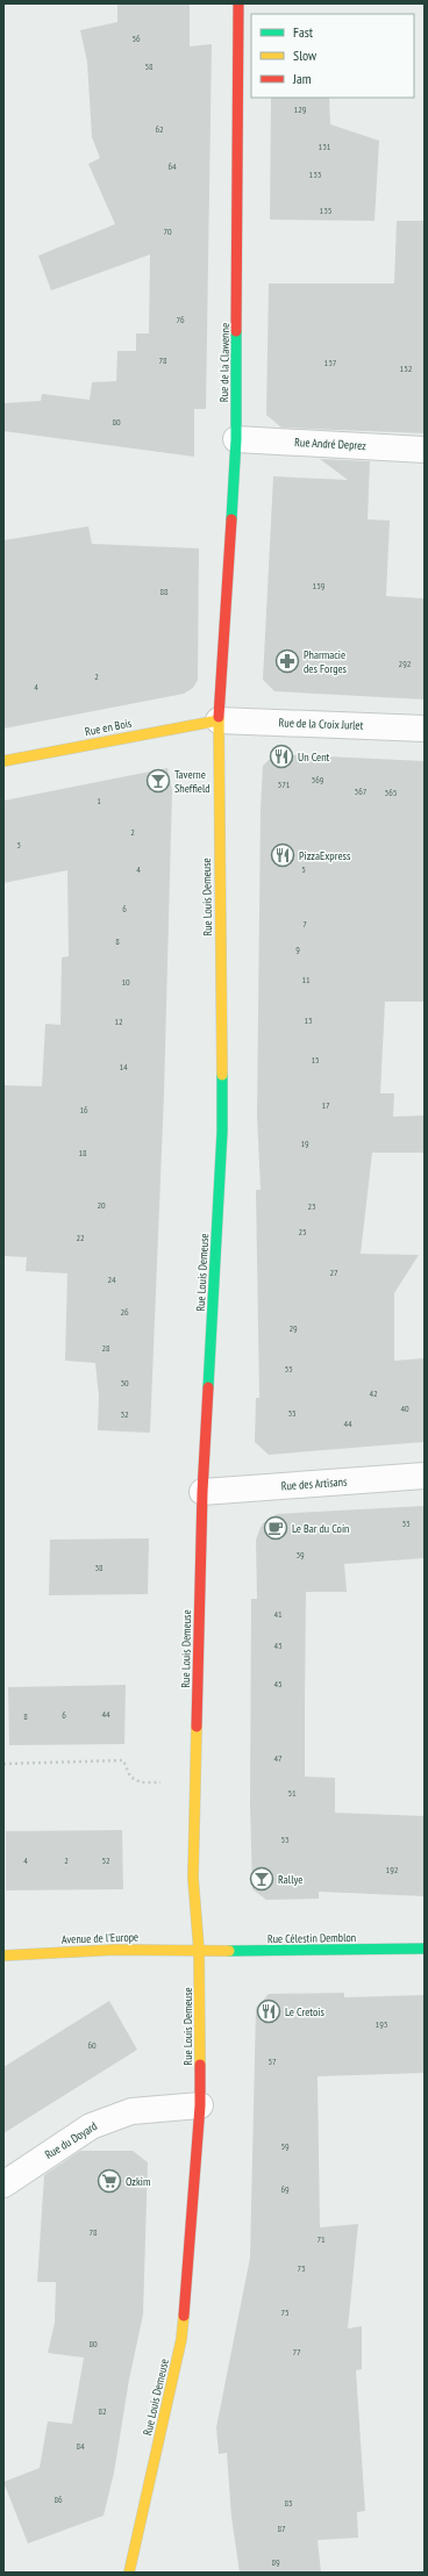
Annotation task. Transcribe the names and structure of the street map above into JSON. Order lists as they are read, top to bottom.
{
  "streets": {
    "street": [
      "Rue de la Clawenne",
      "Rue André Deprez",
      "Rue de la Croix Jurlet",
      "Rue en Bois",
      "Rue Louis Demeuse",
      "Rue des Artisans",
      "Avenue de l'Europe",
      "Rue Célestin Demblon",
      "Rue du Doyard"
    ]
  },
  "crossings": [
    ["Rue de la Clawenne", "Rue André Deprez"],
    ["Rue de la Clawenne", "Rue de la Croix Jurlet"],
    ["Rue de la Clawenne", "Rue en Bois"],
    ["Rue de la Clawenne", "Rue Louis Demeuse"],
    ["Rue de la Croix Jurlet", "Rue en Bois"],
    ["Rue de la Croix Jurlet", "Rue Louis Demeuse"],
    ["Rue en Bois", "Rue Louis Demeuse"],
    ["Rue Louis Demeuse", "Rue des Artisans"],
    ["Rue Louis Demeuse", "Avenue de l'Europe"],
    ["Rue Louis Demeuse", "Rue Célestin Demblon"],
    ["Rue Louis Demeuse", "Rue du Doyard"],
    ["Avenue de l'Europe", "Rue Célestin Demblon"]
  ],
  "places": {
    "pharmacy": ["Pharmacie des Forges"],
    "restaurant": ["Un Cent", "PizzaExpress", "Le Cretois"],
    "bar": ["Taverne Sheffield", "Rallye"],
    "cafe": ["Le Bar du Coin"],
    "supermarket": ["Ozkim"]
  },
  "house_numbers": [
    "56",
    "58",
    "129",
    "62",
    "131",
    "64",
    "133",
    "135",
    "70",
    "76",
    "78",
    "137",
    "152",
    "80",
    "159",
    "88",
    "292",
    "2",
    "4",
    "369",
    "371",
    "367",
    "365",
    "1",
    "2",
    "3",
    "4",
    "5",
    "6",
    "7",
    "8",
    "9",
    "11",
    "10",
    "13",
    "12",
    "15",
    "14",
    "17",
    "16",
    "19",
    "18",
    "20",
    "23",
    "25",
    "22",
    "27",
    "24",
    "26",
    "29",
    "28",
    "33",
    "30",
    "42",
    "40",
    "35",
    "32",
    "44",
    "33",
    "39",
    "38",
    "41",
    "43",
    "45",
    "44",
    "6",
    "8",
    "47",
    "51",
    "53",
    "4",
    "2",
    "52",
    "192",
    "193",
    "60",
    "57",
    "59",
    "69",
    "78",
    "71",
    "73",
    "75",
    "80",
    "77",
    "82",
    "84",
    "86",
    "85",
    "87",
    "89"
  ],
  "legend": ["Fast", "Slow", "Jam"]
}
